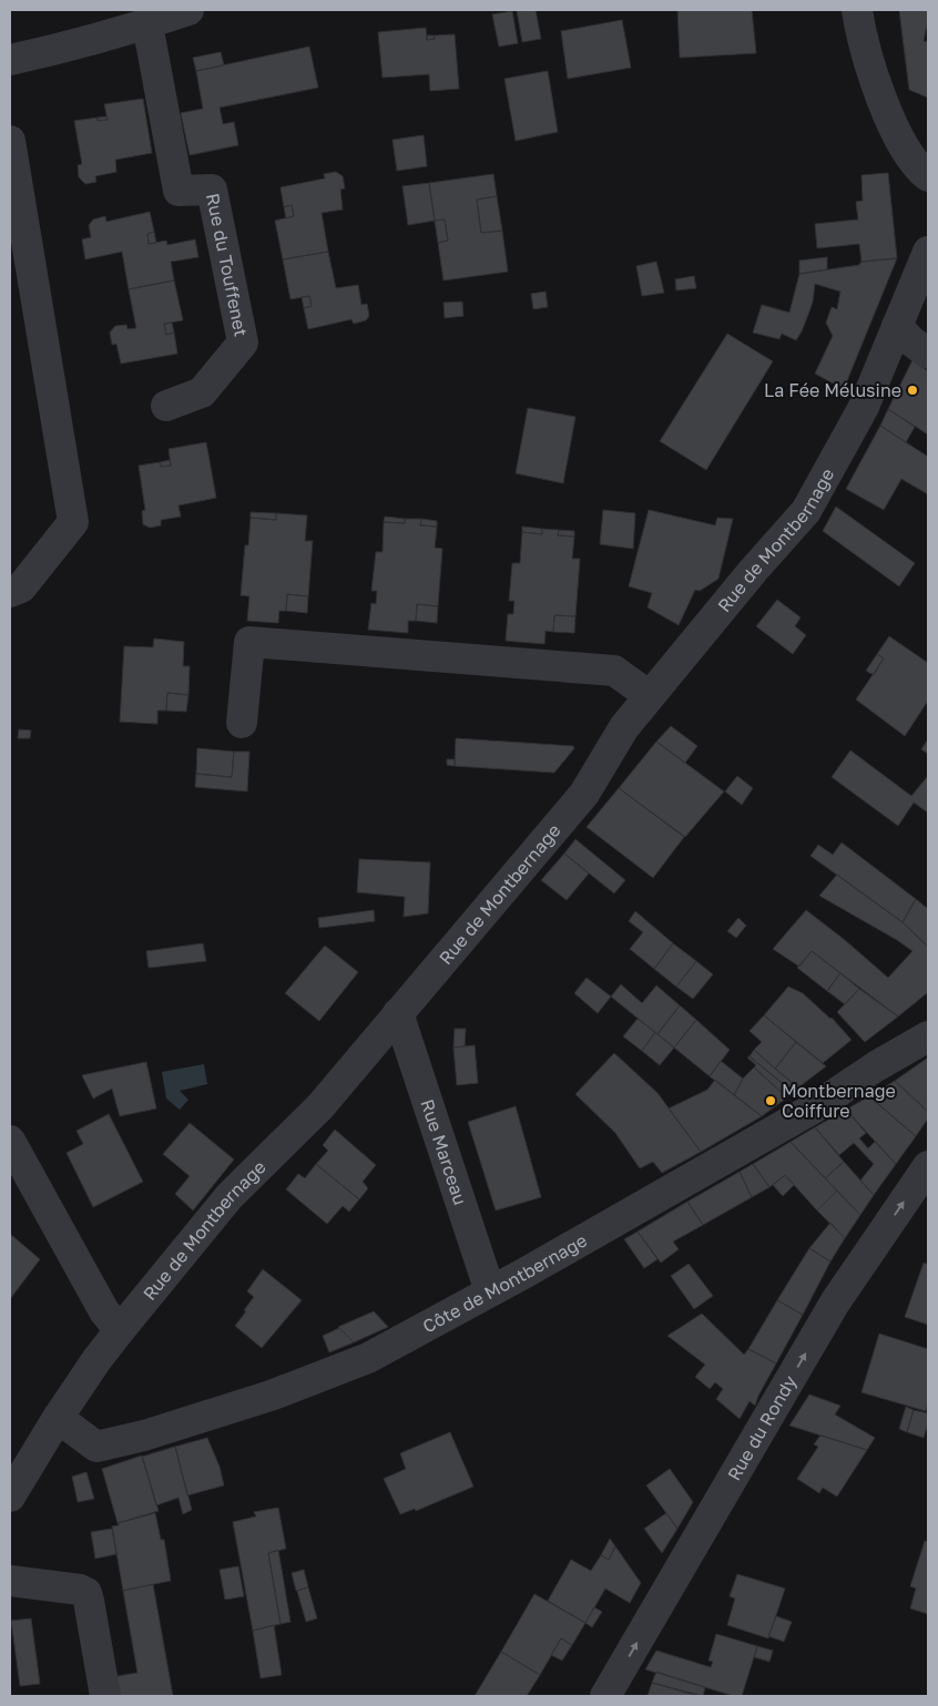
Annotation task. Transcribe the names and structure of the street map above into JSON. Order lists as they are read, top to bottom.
{
  "streets": {
    "street": [
      "Rue du Touffenet",
      "Rue de Montbernage",
      "Rue Marceau",
      "Côte de Montbernage",
      "Rue du Rondy"
    ]
  },
  "crossings": [
    ["Rue de Montbernage", "Rue Marceau"],
    ["Rue de Montbernage", "Côte de Montbernage"],
    ["Rue Marceau", "Côte de Montbernage"]
  ],
  "one_way": ["Rue du Rondy"],
  "places": ["La Fée Mélusine", "Montbernage Coiffure"]
}
